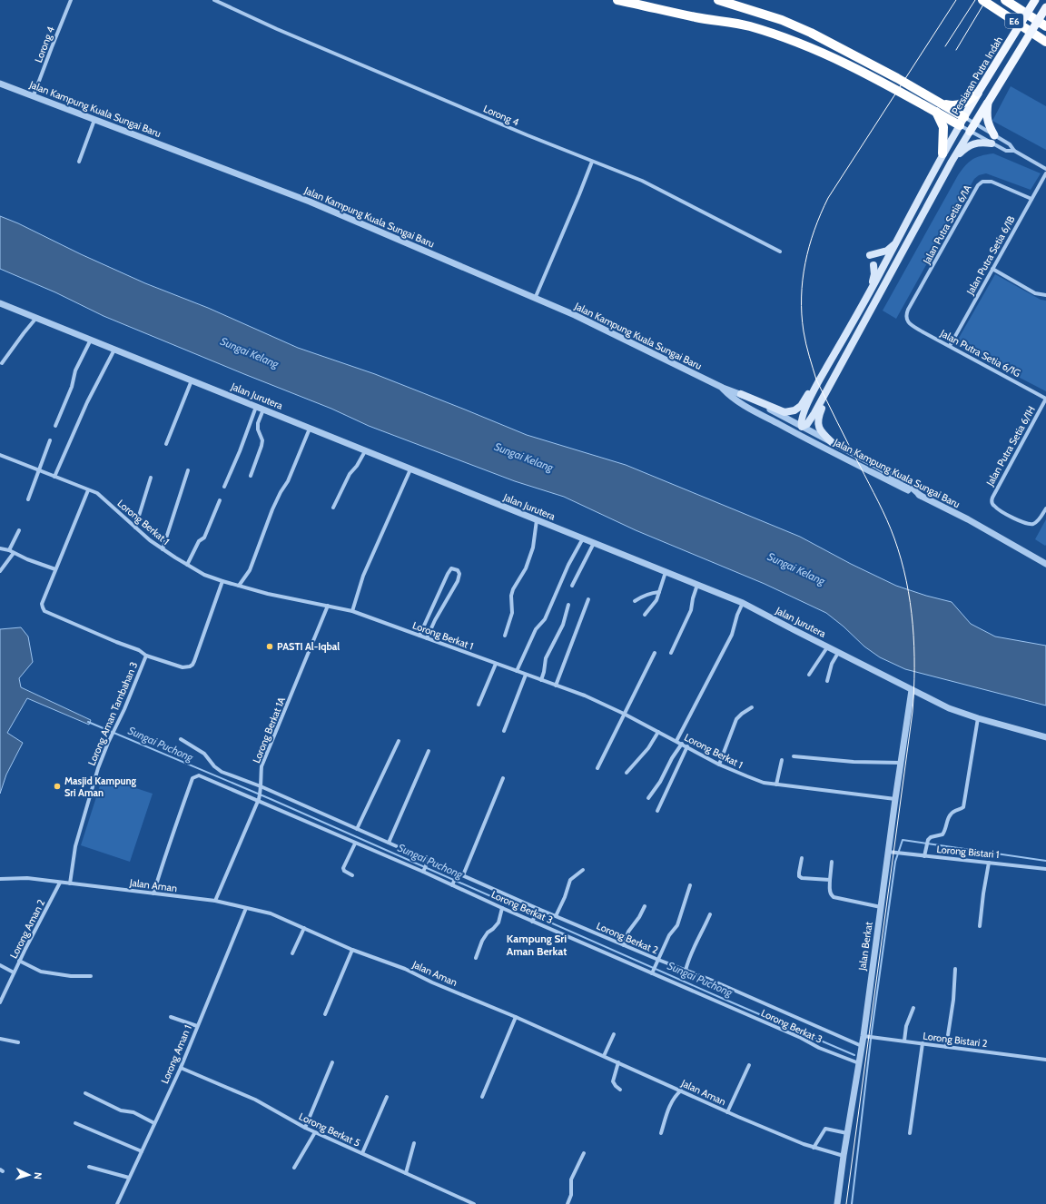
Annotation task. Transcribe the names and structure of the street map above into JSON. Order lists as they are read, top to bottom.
{
  "streets": {
    "highway": ["E6"],
    "main road": ["Persiaran Putra Indah"],
    "street": [
      "Lorong 4",
      "Jalan Kampung Kuala Sungai Baru",
      "Jalan Putra Setia 6/1A",
      "Jalan Putra Setia 6/1B",
      "Jalan Putra Setia 6/1G",
      "Jalan Jurutera",
      "Jalan Putra Setia 6/1H",
      "Lorong Berkat 1",
      "Lorong Aman Tambahan 3",
      "Lorong Berkat 1A",
      "Lorong Bistari 1",
      "Jalan Aman",
      "Lorong Berkat 3",
      "Lorong Aman 2",
      "Lorong Berkat 2",
      "Jalan Berkat",
      "Lorong Bistari 2",
      "Lorong Aman 1",
      "Lorong Berkat 5"
    ]
  },
  "crossings": [
    ["Lorong 4", "Jalan Kampung Kuala Sungai Baru"],
    ["Jalan Putra Setia 6/1A", "Jalan Putra Setia 6/1B"],
    ["Jalan Putra Setia 6/1A", "Jalan Putra Setia 6/1G"],
    ["Jalan Putra Setia 6/1B", "Jalan Putra Setia 6/1G"],
    ["Jalan Putra Setia 6/1G", "Jalan Putra Setia 6/1H"],
    ["Jalan Jurutera", "Jalan Berkat"],
    ["Lorong Berkat 1", "Lorong Aman Tambahan 3"],
    ["Lorong Berkat 1", "Lorong Berkat 1A"],
    ["Lorong Berkat 1", "Jalan Berkat"],
    ["Lorong Aman Tambahan 3", "Jalan Aman"],
    ["Lorong Berkat 1A", "Jalan Aman"],
    ["Lorong Berkat 1A", "Lorong Berkat 3"],
    ["Lorong Berkat 1A", "Lorong Berkat 2"],
    ["Lorong Bistari 1", "Jalan Berkat"],
    ["Jalan Aman", "Lorong Berkat 3"],
    ["Jalan Aman", "Lorong Aman 2"],
    ["Jalan Aman", "Jalan Berkat"],
    ["Jalan Aman", "Lorong Aman 1"],
    ["Lorong Berkat 3", "Jalan Berkat"],
    ["Lorong Berkat 2", "Jalan Berkat"],
    ["Jalan Berkat", "Lorong Bistari 2"],
    ["Lorong Aman 1", "Lorong Berkat 5"]
  ],
  "districts": ["Kampung Sri Aman Berkat"],
  "water": ["Sungai Kelang", "Sungai Puchong"],
  "places": ["PASTI Al-Iqbal", "Masjid Kampung Sri Aman"],
  "north": "right"
}
